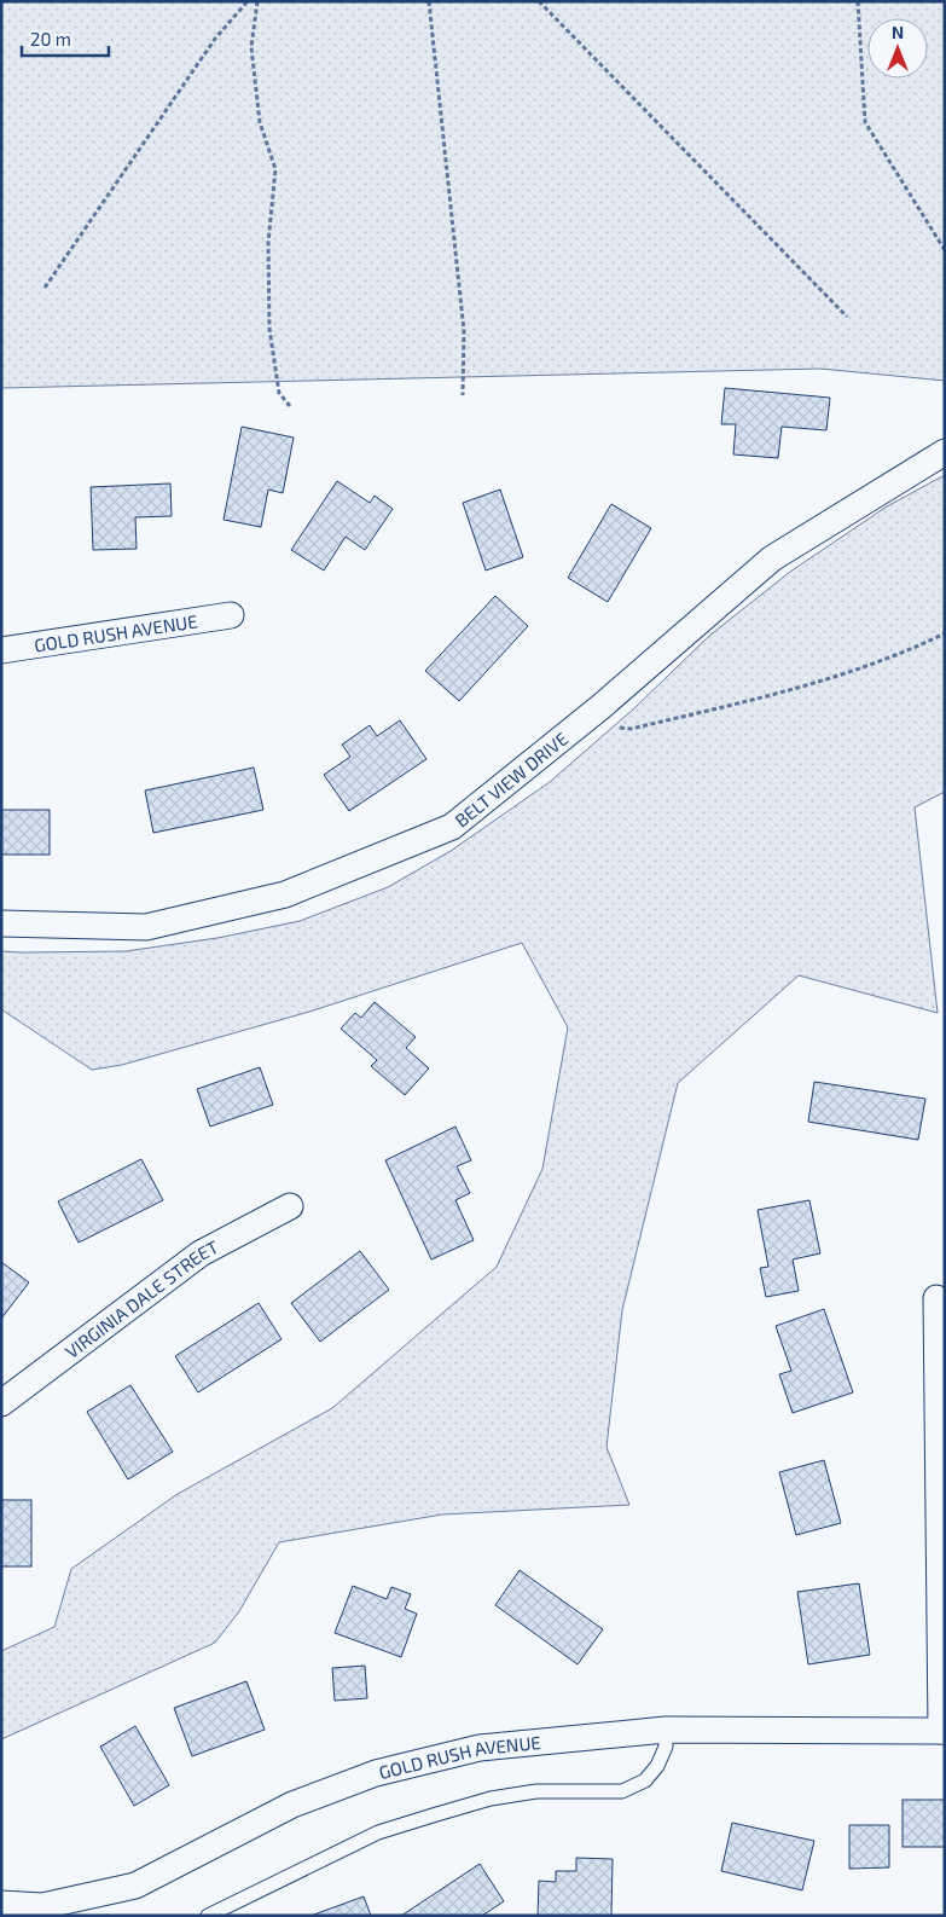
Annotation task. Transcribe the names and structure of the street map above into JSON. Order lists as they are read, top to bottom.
{
  "streets": {
    "street": ["GOLD RUSH AVENUE", "BELT VIEW DRIVE", "VIRGINIA DALE STREET"]
  },
  "scale_bar": "20 m",
  "north": "top"
}
